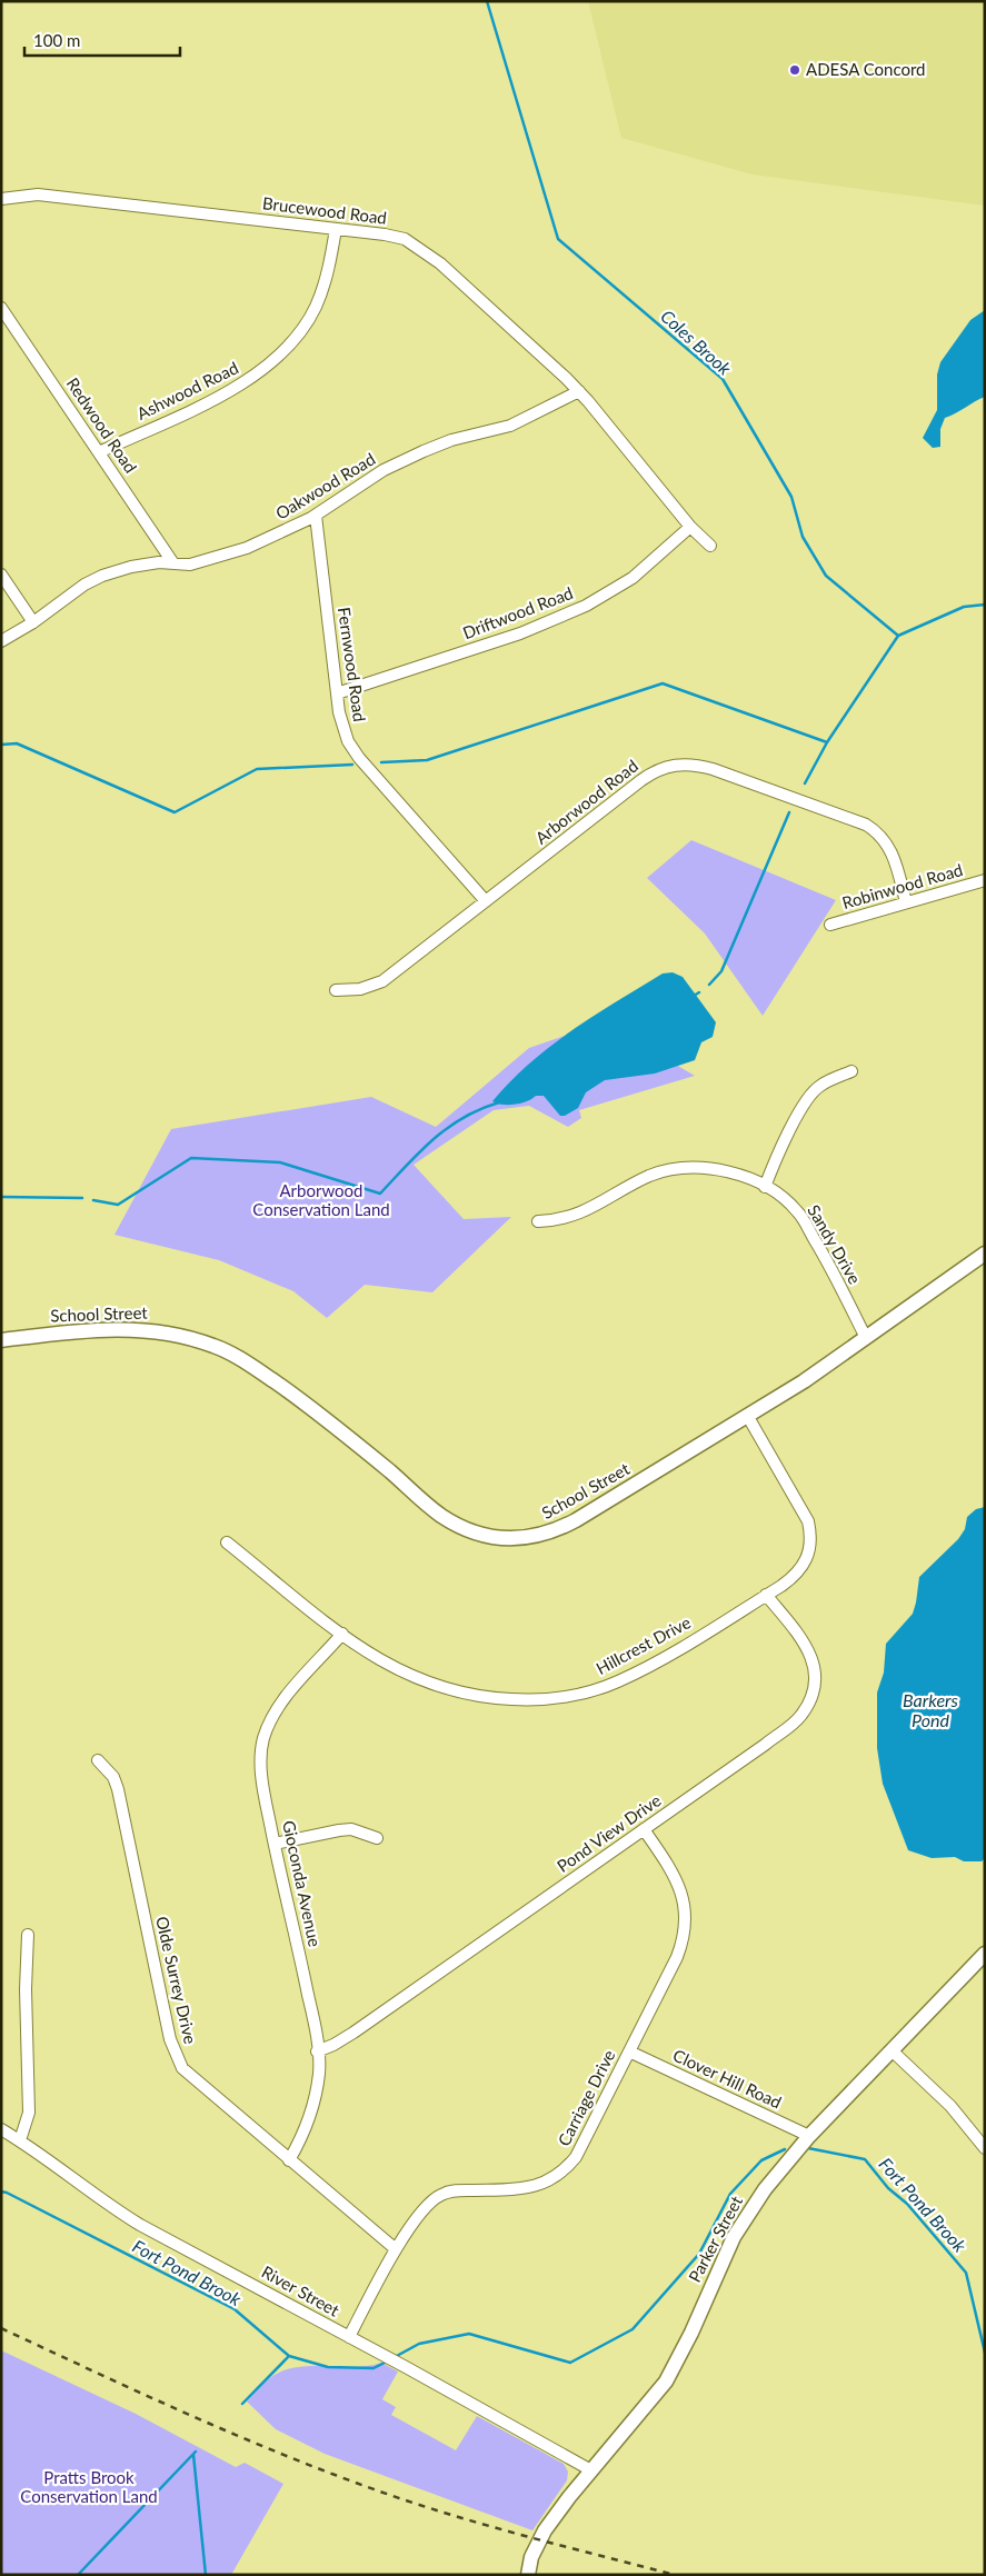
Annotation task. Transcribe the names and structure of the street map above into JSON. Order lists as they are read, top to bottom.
{
  "streets": {
    "street": [
      "Brucewood Road",
      "Ashwood Road",
      "Redwood Road",
      "Oakwood Road",
      "Driftwood Road",
      "Fernwood Road",
      "Arborwood Road",
      "Robinwood Road",
      "Sandy Drive",
      "School Street",
      "Hillcrest Drive",
      "Pond View Drive",
      "Gioconda Avenue",
      "Olde Surrey Drive",
      "Clover Hill Road",
      "Carriage Drive",
      "Parker Street",
      "River Street"
    ]
  },
  "crossings": [
    ["Brucewood Road", "Ashwood Road"],
    ["Brucewood Road", "Oakwood Road"],
    ["Brucewood Road", "Driftwood Road"],
    ["Ashwood Road", "Redwood Road"],
    ["Redwood Road", "Oakwood Road"],
    ["Oakwood Road", "Fernwood Road"],
    ["Driftwood Road", "Fernwood Road"],
    ["Fernwood Road", "Arborwood Road"],
    ["Arborwood Road", "Robinwood Road"],
    ["Sandy Drive", "School Street"],
    ["School Street", "Hillcrest Drive"],
    ["Hillcrest Drive", "Pond View Drive"],
    ["Hillcrest Drive", "Gioconda Avenue"],
    ["Pond View Drive", "Gioconda Avenue"],
    ["Pond View Drive", "Carriage Drive"],
    ["Gioconda Avenue", "Olde Surrey Drive"],
    ["Olde Surrey Drive", "Carriage Drive"],
    ["Clover Hill Road", "Carriage Drive"],
    ["Clover Hill Road", "Parker Street"],
    ["Carriage Drive", "River Street"],
    ["Parker Street", "River Street"]
  ],
  "water": ["Coles Brook", "Barkers Pond", "Fort Pond Brook"],
  "parks": ["Arborwood Conservation Land", "Pratts Brook Conservation Land"],
  "places": ["ADESA Concord"],
  "scale_bar": "100 m"
}
